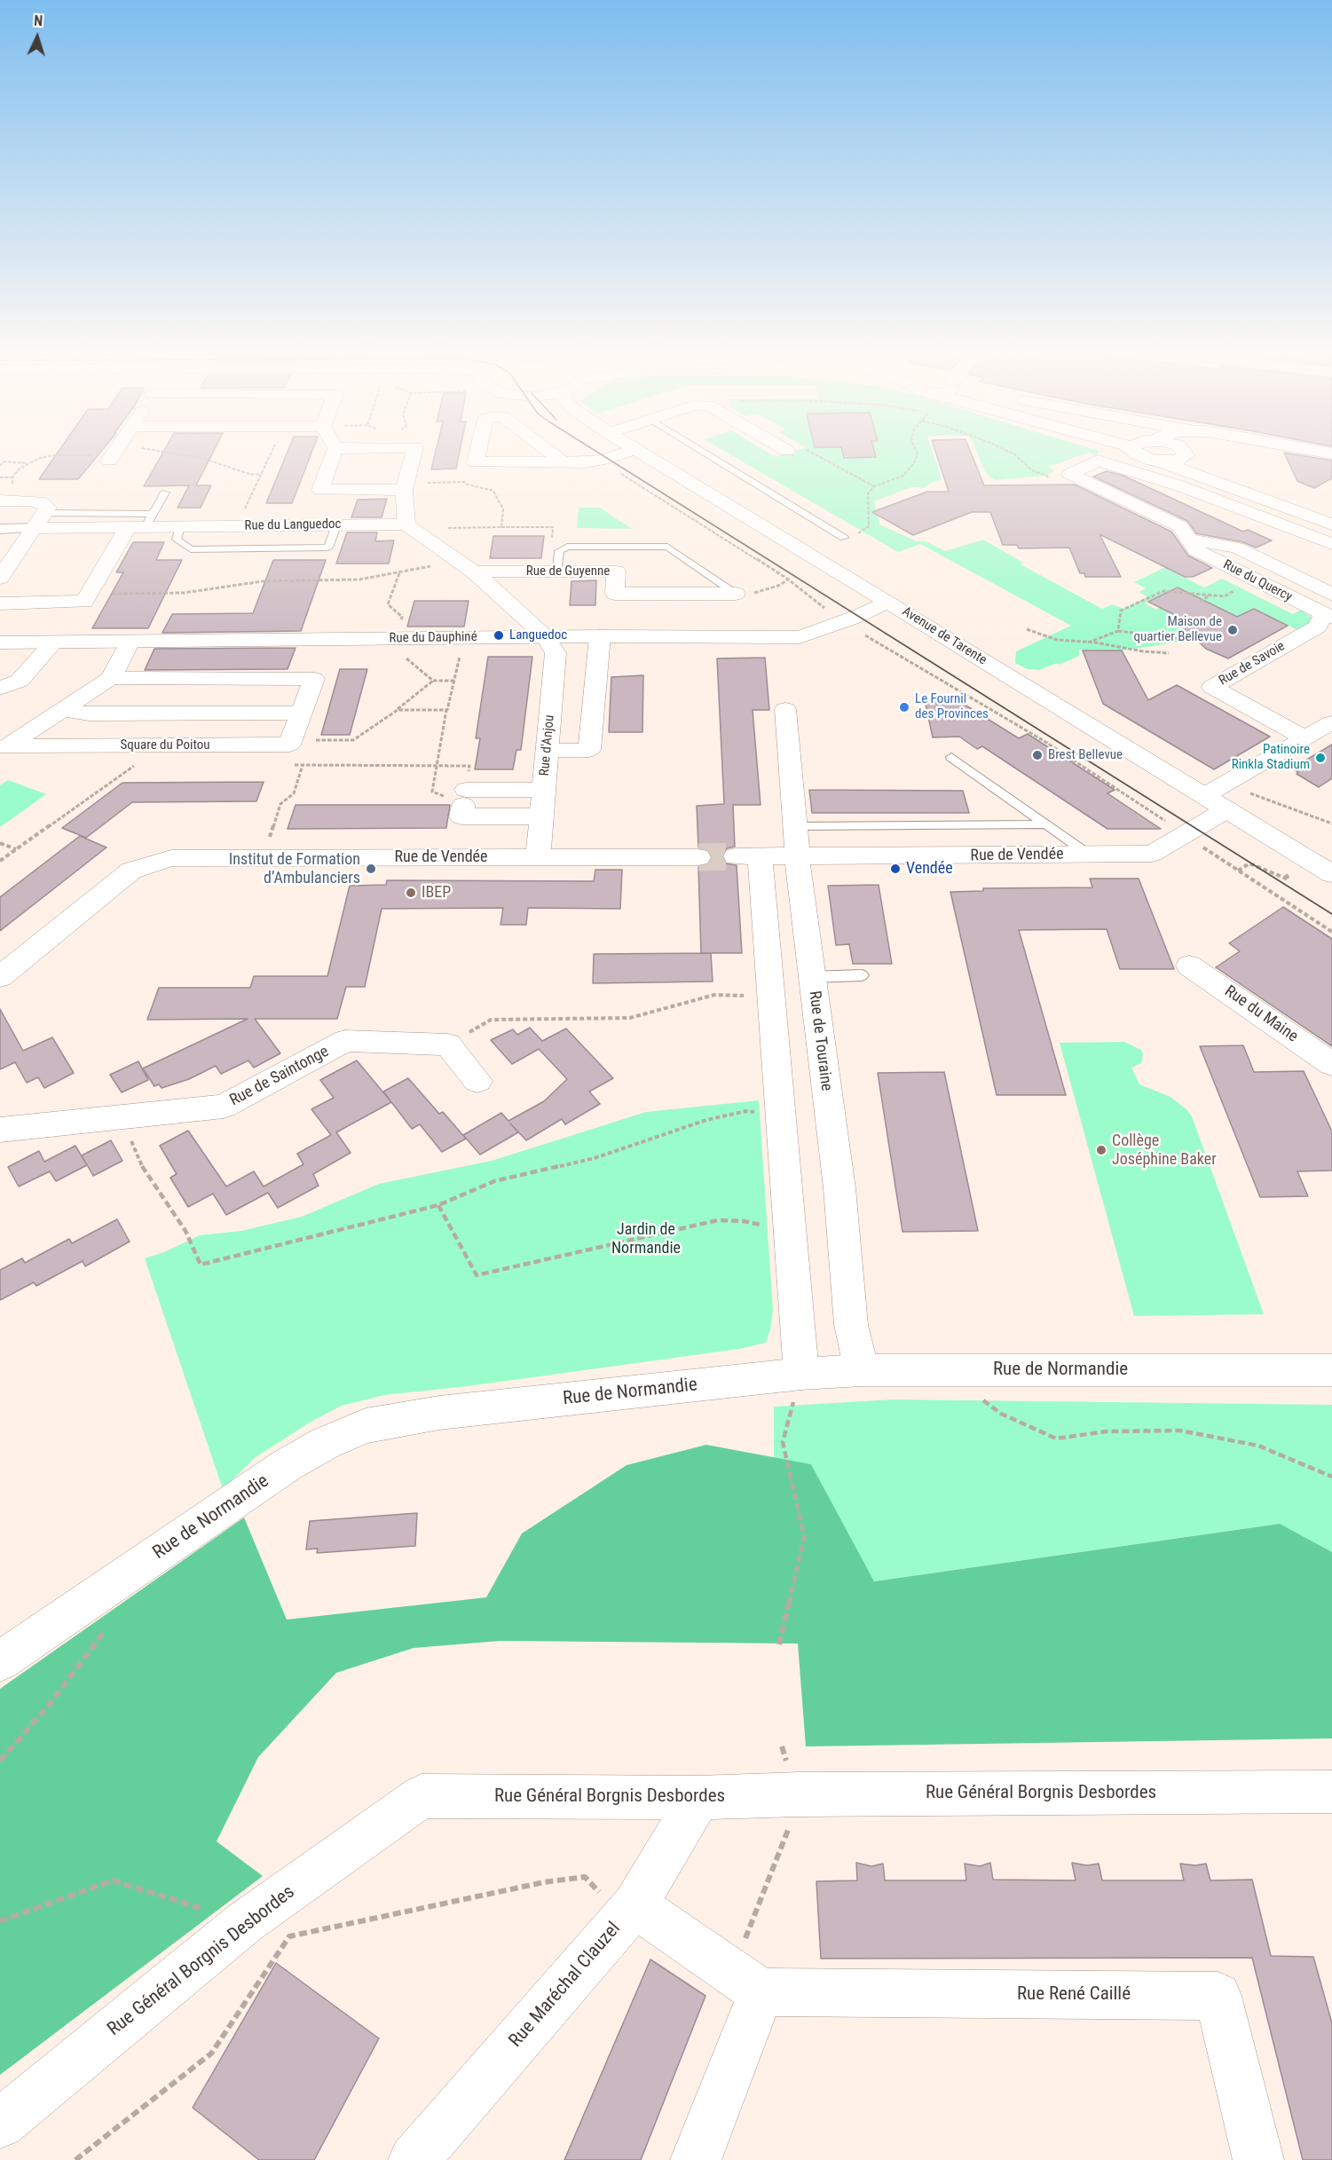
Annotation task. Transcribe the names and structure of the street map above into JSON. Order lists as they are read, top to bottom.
{
  "streets": {
    "street": [
      "Rue du Languedoc",
      "Rue de Guyenne",
      "Rue du Quercy",
      "Avenue de Tarente",
      "Rue du Dauphiné",
      "Rue de Savoie",
      "Square du Poitou",
      "Rue d'Anjou",
      "Rue de Vendée",
      "Rue du Maine",
      "Rue de Touraine",
      "Rue de Saintonge",
      "Rue de Normandie",
      "Rue Général Borgnis Desbordes",
      "Rue Maréchal Clauzel",
      "Rue René Caillé"
    ]
  },
  "crossings": [
    ["Rue du Quercy", "Rue de Savoie"],
    ["Avenue de Tarente", "Rue du Dauphiné"],
    ["Avenue de Tarente", "Rue de Vendée"],
    ["Rue du Dauphiné", "Square du Poitou"],
    ["Rue du Dauphiné", "Rue d'Anjou"],
    ["Rue d'Anjou", "Rue de Vendée"],
    ["Rue de Vendée", "Rue de Touraine"],
    ["Rue de Touraine", "Rue de Normandie"],
    ["Rue Général Borgnis Desbordes", "Rue Maréchal Clauzel"]
  ],
  "parks": ["Jardin de Normandie"],
  "places": [
    "Maison de quartier Bellevue",
    "Languedoc",
    "Le Fournil des Provinces",
    "Brest Bellevue",
    "Patinoire Rinkla Stadium",
    "Institut de Formation d’Ambulanciers",
    "Vendée",
    "IBEP",
    "Collège Joséphine Baker"
  ],
  "north": "top"
}
